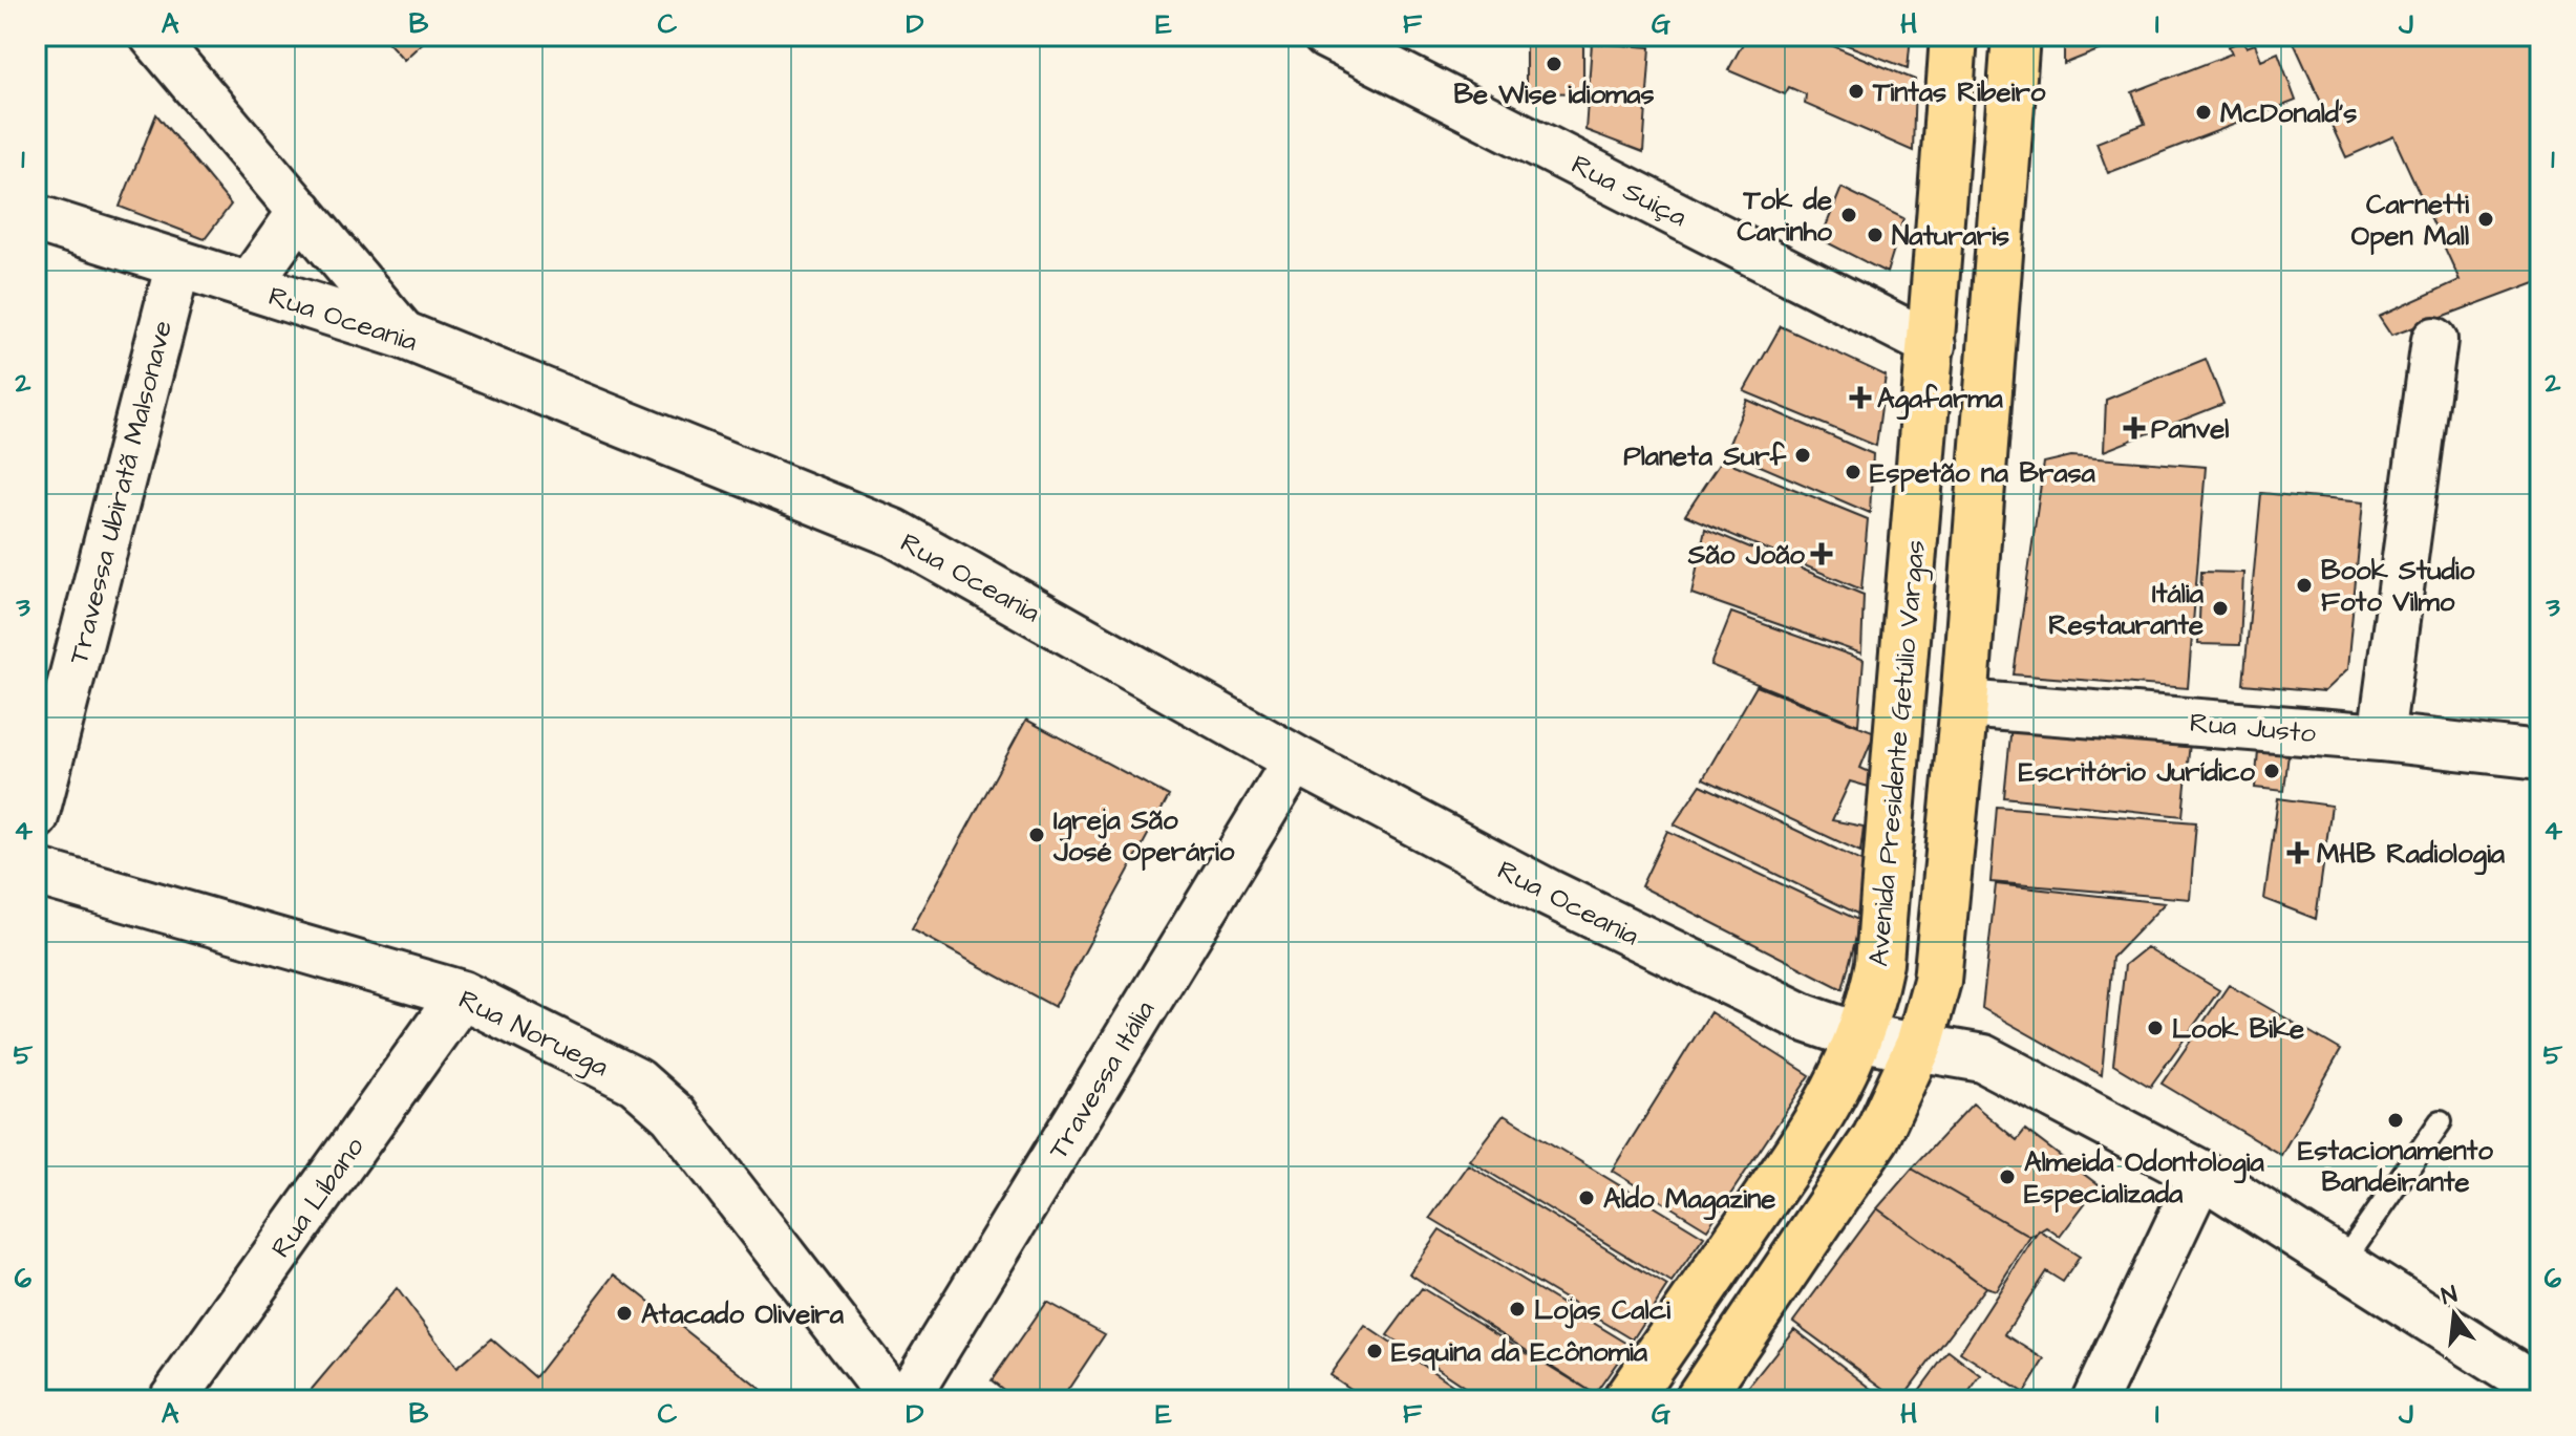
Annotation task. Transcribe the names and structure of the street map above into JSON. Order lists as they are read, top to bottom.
{
  "streets": {
    "main road": ["Avenida Presidente Getúlio Vargas"],
    "street": [
      "Rua Suiça",
      "Rua Oceania",
      "Travessa Ubiratã Malsonave",
      "Rua Justo",
      "Rua Noruega",
      "Travessa Itália",
      "Rua Líbano"
    ]
  },
  "crossings": [
    ["Rua Suiça", "Avenida Presidente Getúlio Vargas"],
    ["Rua Oceania", "Travessa Ubiratã Malsonave"],
    ["Rua Oceania", "Avenida Presidente Getúlio Vargas"],
    ["Rua Oceania", "Travessa Itália"],
    ["Rua Noruega", "Rua Líbano"]
  ],
  "places": {
    "other": [
      "Be Wise idiomas",
      "Tintas Ribeiro",
      "McDonald's",
      "Tok de Carinho",
      "Carnetti Open Mall",
      "Naturaris",
      "Planeta Surf",
      "Espetão na Brasa",
      "Book Studio Foto Vilmo",
      "Itália Restaurante",
      "Escritório Jurídico",
      "Igreja São José Operário",
      "Look Bike",
      "Estacionamento Bandeirante",
      "Almeida Odontologia Especializada",
      "Aldo Magazine",
      "Lojas Calci",
      "Atacado Oliveira",
      "Esquina da Ecônomia"
    ],
    "health": [
      "Agafarma",
      "Panvel",
      "São João",
      "MHB Radiologia"
    ]
  },
  "north": "top",
  "grid": {
    "columns": [
      "A",
      "B",
      "C",
      "D",
      "E",
      "F",
      "G",
      "H",
      "I",
      "J"
    ],
    "rows": [
      "1",
      "2",
      "3",
      "4",
      "5",
      "6"
    ]
  }
}
